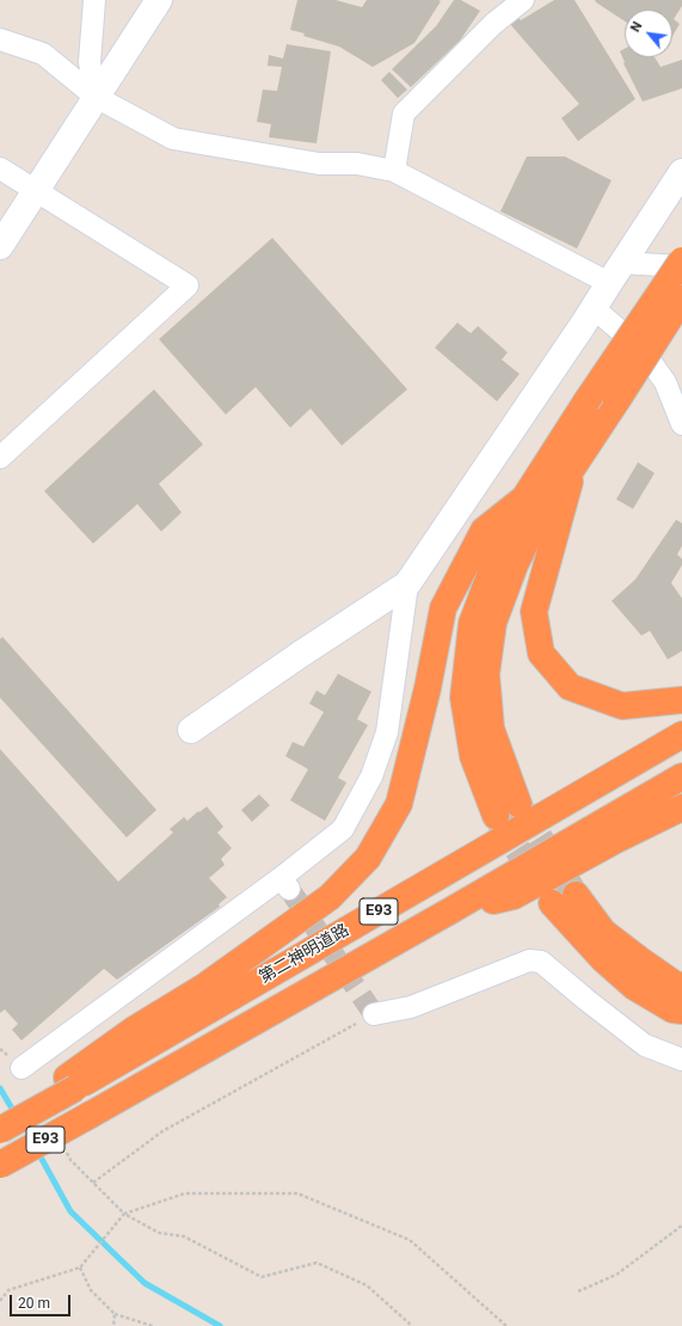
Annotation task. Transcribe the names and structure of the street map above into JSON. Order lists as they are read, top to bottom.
{
  "streets": {
    "highway": ["E93", "第二神明道路"]
  },
  "scale_bar": "20 m",
  "north": "top left"
}
